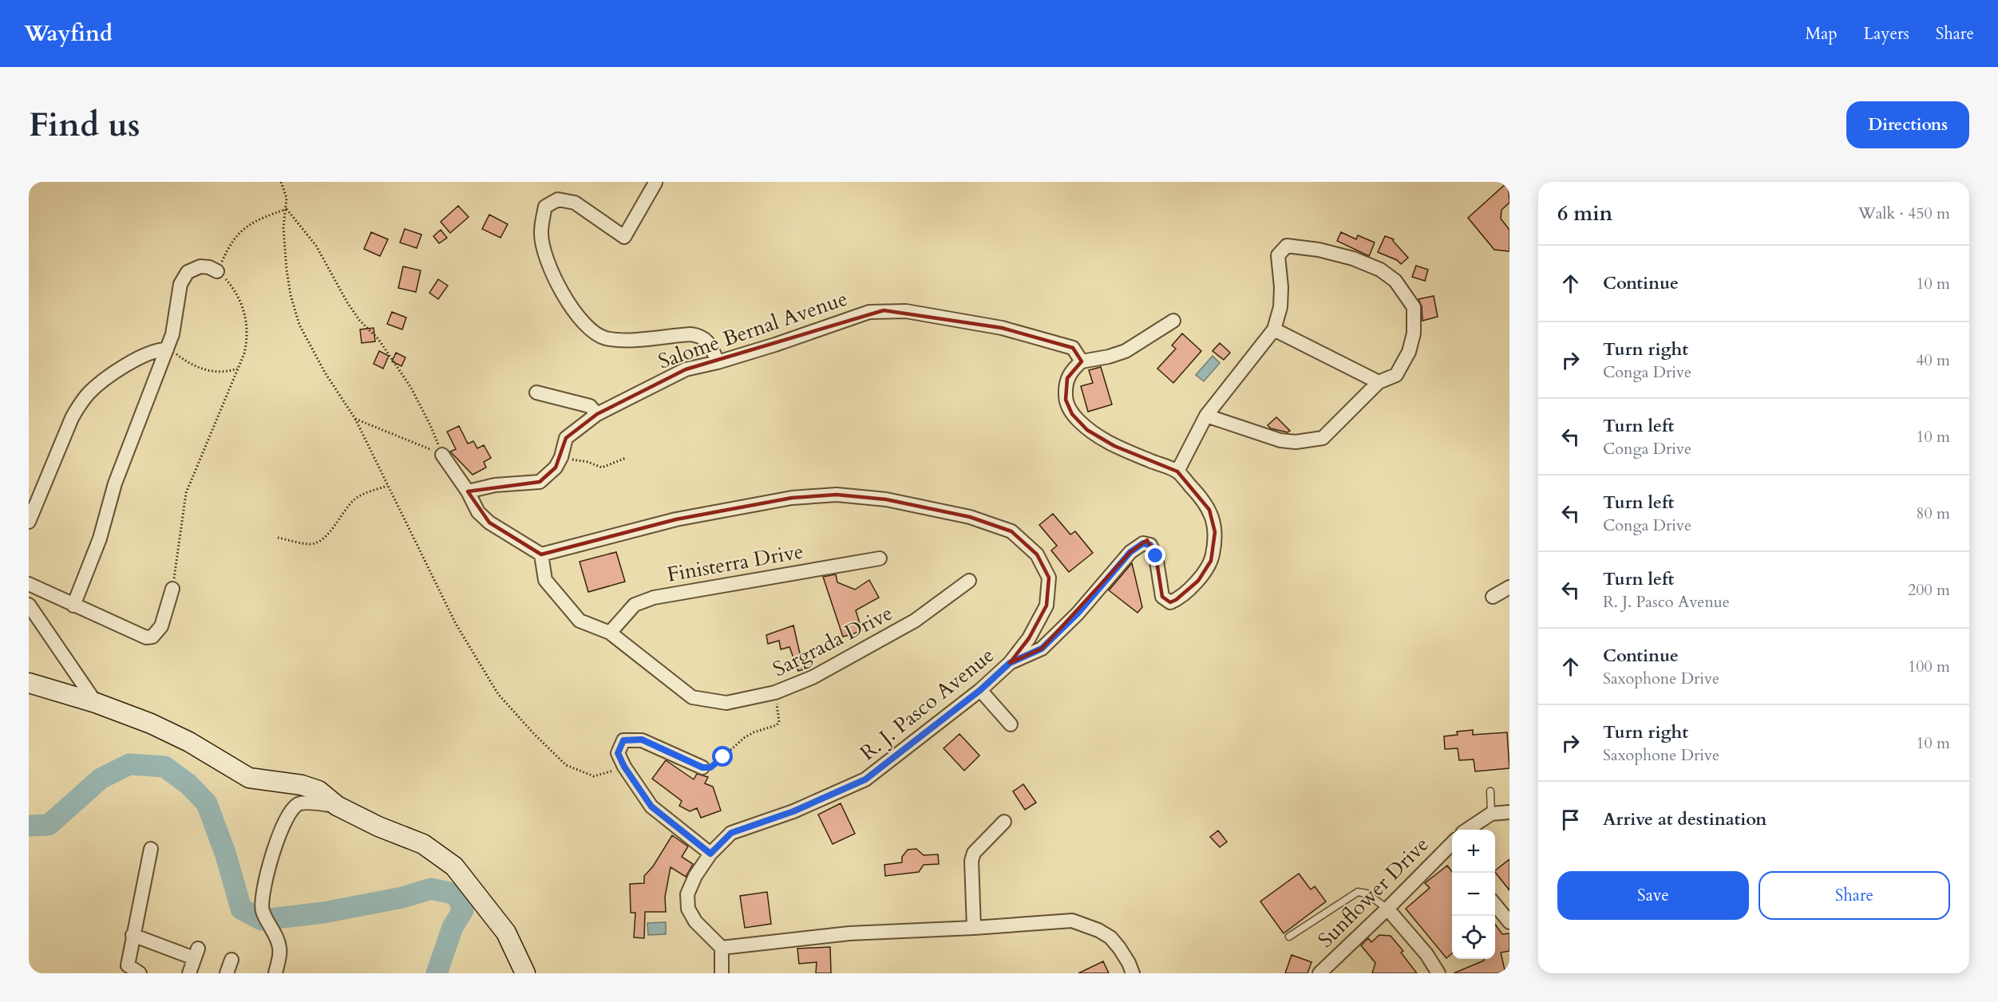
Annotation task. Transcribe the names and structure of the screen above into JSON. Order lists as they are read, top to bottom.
{
  "streets": {
    "street": [
      "Salome Bernal Avenue",
      "Finisterra Drive",
      "Sargrada Drive",
      "R. J. Pasco Avenue",
      "Sunflower Drive"
    ]
  },
  "crossings": [
    ["Finisterra Drive", "Sargrada Drive"],
    ["Sargrada Drive", "R. J. Pasco Avenue"]
  ],
  "page": {
    "header": "Wayfind",
    "nav": ["Map", "Layers", "Share"],
    "buttons": [
      "Directions",
      ["Save", "Share"]
    ],
    "title": "Find us",
    "heading": ["6 min", "Walk · 450 m"],
    "list": [
      ["Continue", "10 m"],
      ["Turn right", "Conga Drive", "40 m"],
      ["Turn left", "Conga Drive", "10 m"],
      ["Turn left", "Conga Drive", "80 m"],
      ["Turn left", "R. J. Pasco Avenue", "200 m"],
      ["Continue", "Saxophone Drive", "100 m"],
      ["Turn right", "Saxophone Drive", "10 m"],
      "Arrive at destination"
    ],
    "map_buttons": ["+", "−"]
  }
}
